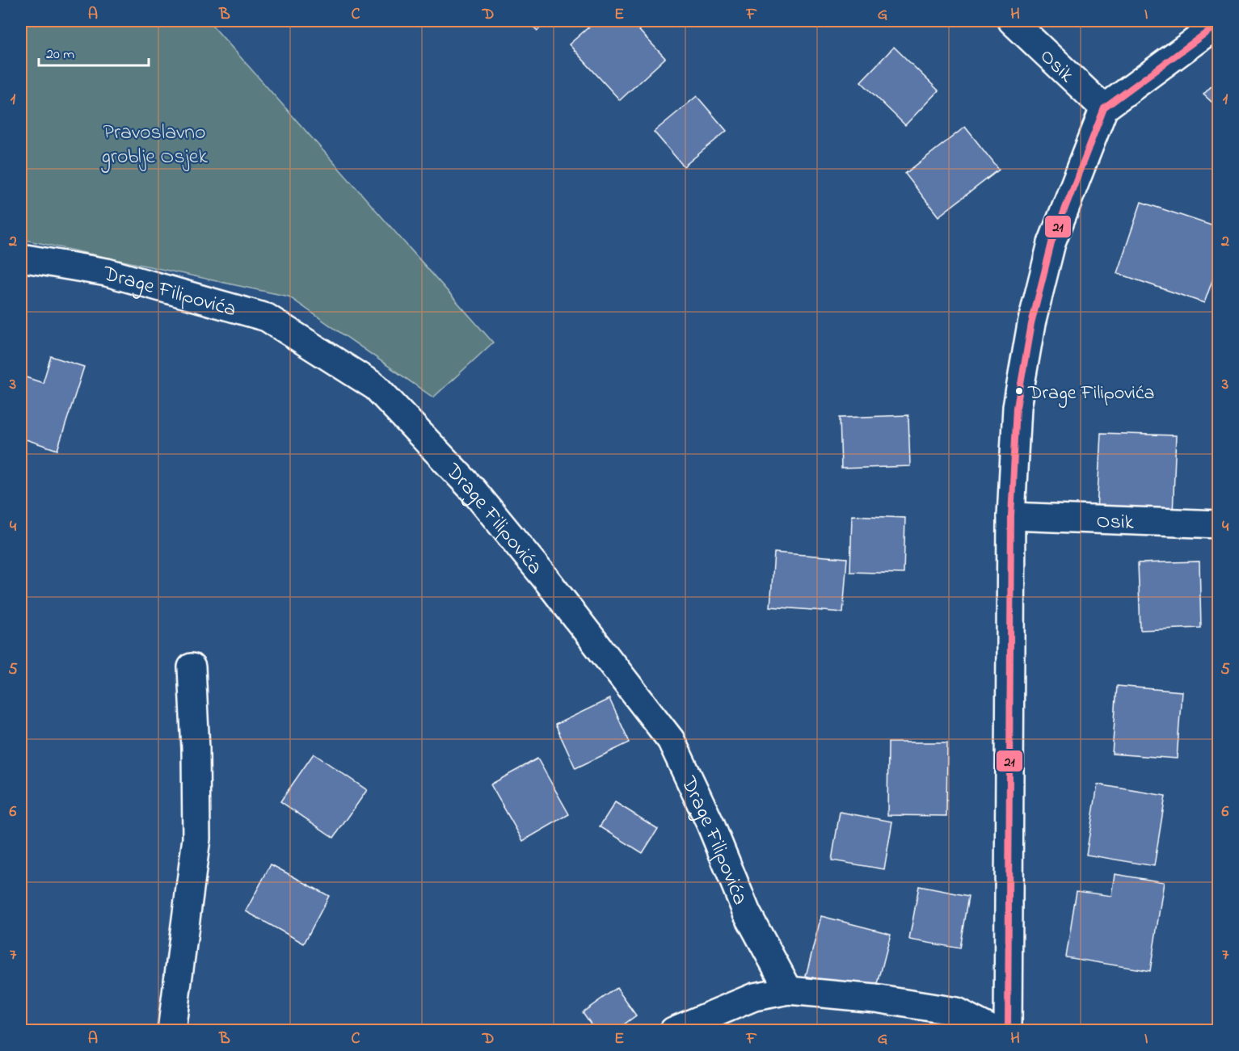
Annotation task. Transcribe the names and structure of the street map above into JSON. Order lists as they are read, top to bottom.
{
  "streets": {
    "street": ["Osik", "Drage Filipovića"]
  },
  "parks": ["Pravoslavno groblje Osjek"],
  "places": ["Drage Filipovića"],
  "lines": ["transit line 21"],
  "scale_bar": "20 m",
  "grid": {
    "columns": [
      "A",
      "B",
      "C",
      "D",
      "E",
      "F",
      "G",
      "H",
      "I"
    ],
    "rows": [
      "1",
      "2",
      "3",
      "4",
      "5",
      "6",
      "7"
    ]
  }
}
